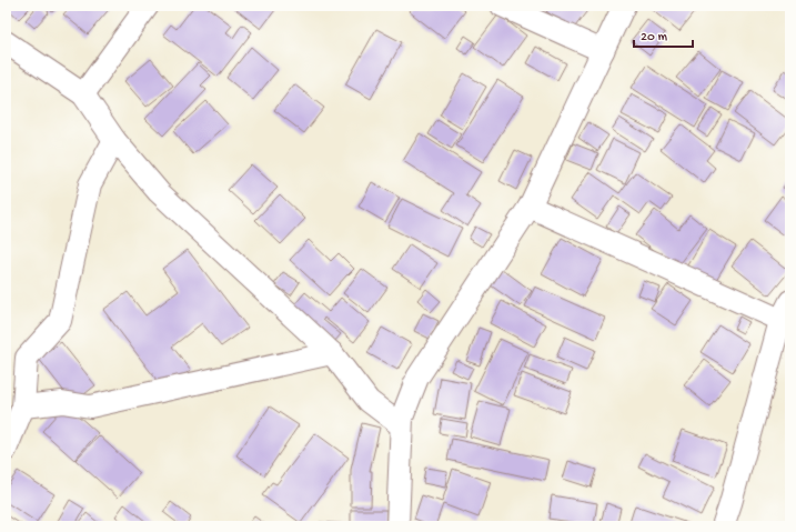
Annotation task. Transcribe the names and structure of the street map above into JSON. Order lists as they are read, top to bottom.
{
  "scale_bar": "20 m"
}
